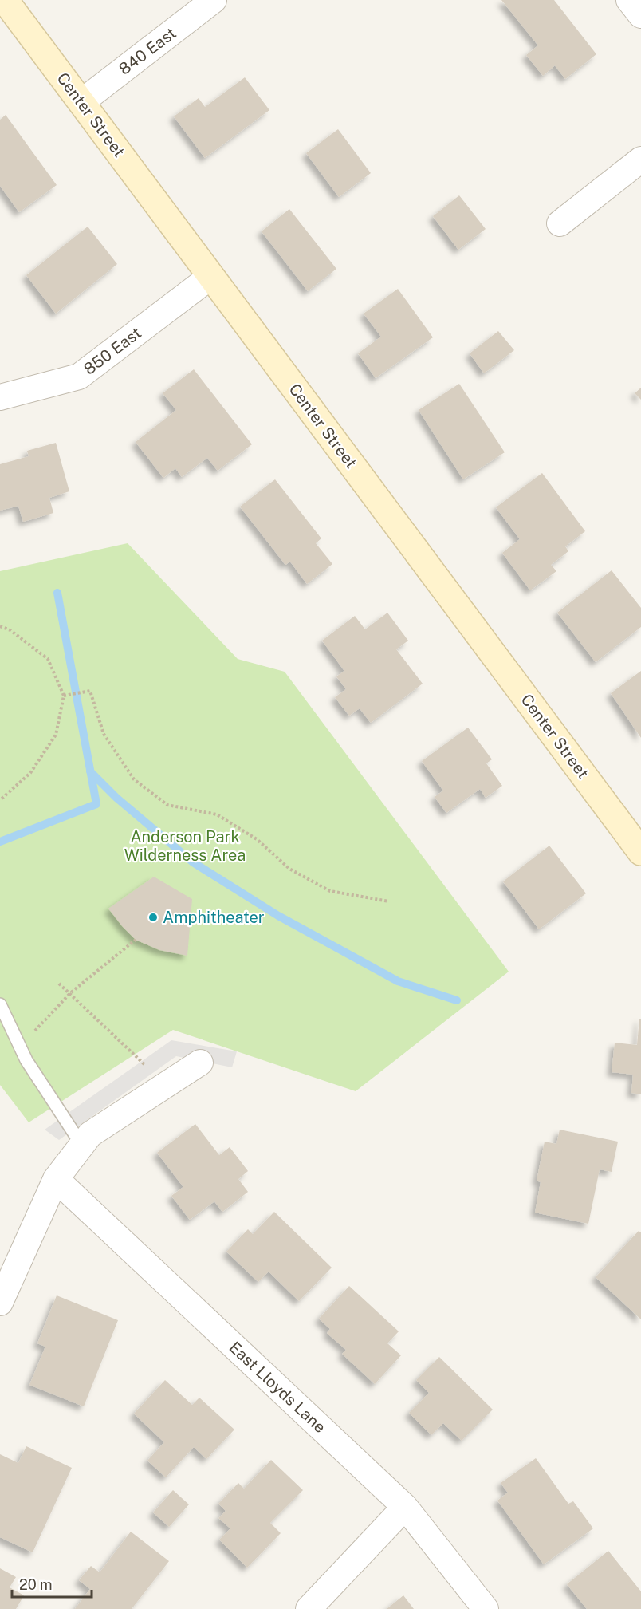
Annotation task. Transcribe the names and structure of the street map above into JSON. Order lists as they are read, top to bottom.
{
  "streets": {
    "street": [
      "840 East",
      "Center Street",
      "850 East",
      "East Lloyds Lane"
    ]
  },
  "crossings": [
    ["840 East", "Center Street"],
    ["Center Street", "850 East"]
  ],
  "parks": ["Anderson Park Wilderness Area"],
  "places": ["Amphitheater"],
  "scale_bar": "20 m"
}
